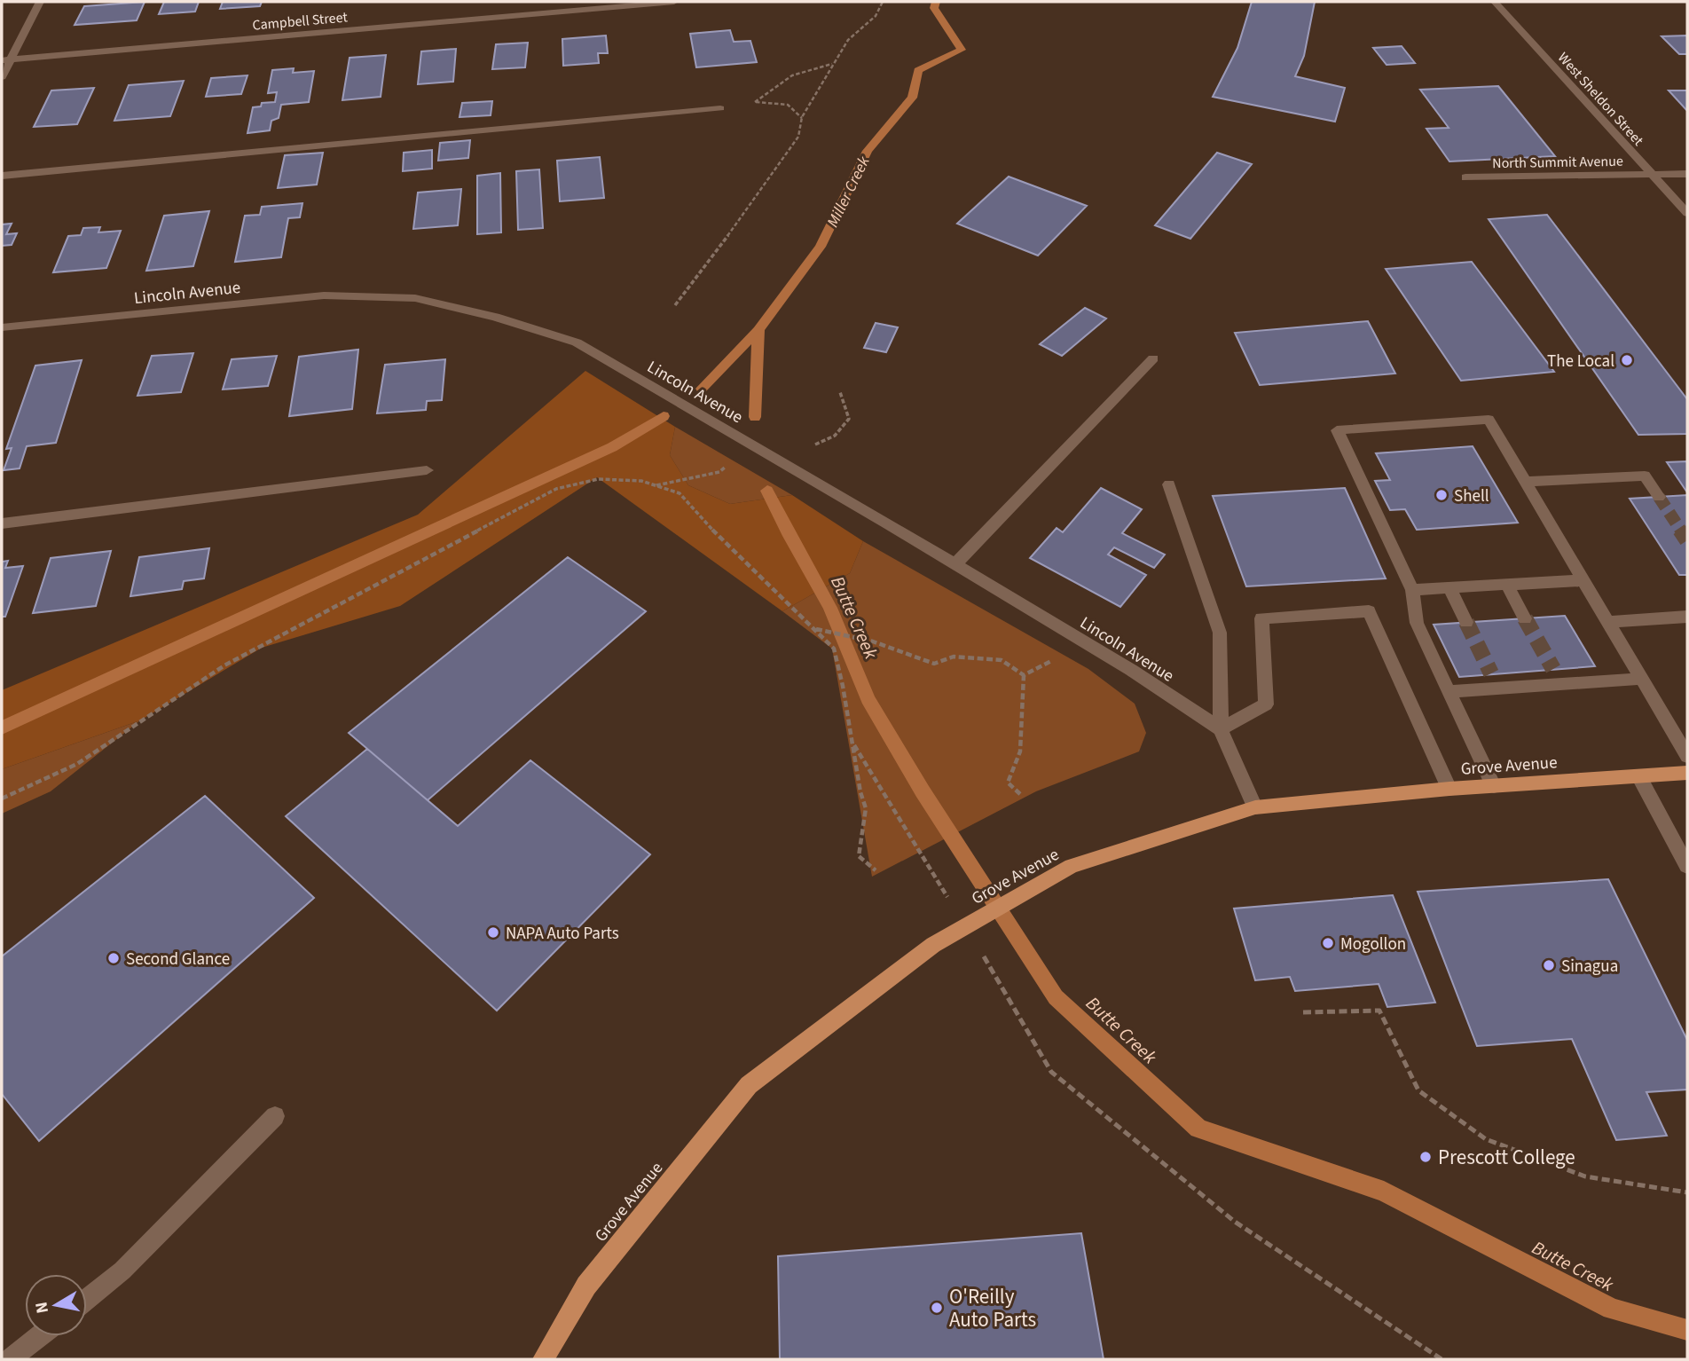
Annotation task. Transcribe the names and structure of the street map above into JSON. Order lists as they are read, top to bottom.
{
  "streets": {
    "main road": ["Grove Avenue"],
    "street": [
      "Campbell Street",
      "West Sheldon Street",
      "North Summit Avenue",
      "Lincoln Avenue"
    ]
  },
  "crossings": [
    ["West Sheldon Street", "North Summit Avenue"]
  ],
  "water": ["Miller Creek", "Butte Creek"],
  "places": [
    "The Local",
    "Shell",
    "NAPA Auto Parts",
    "Mogollon",
    "Second Glance",
    "Sinagua",
    "Prescott College",
    "O'Reilly Auto Parts"
  ],
  "north": "left"
}
